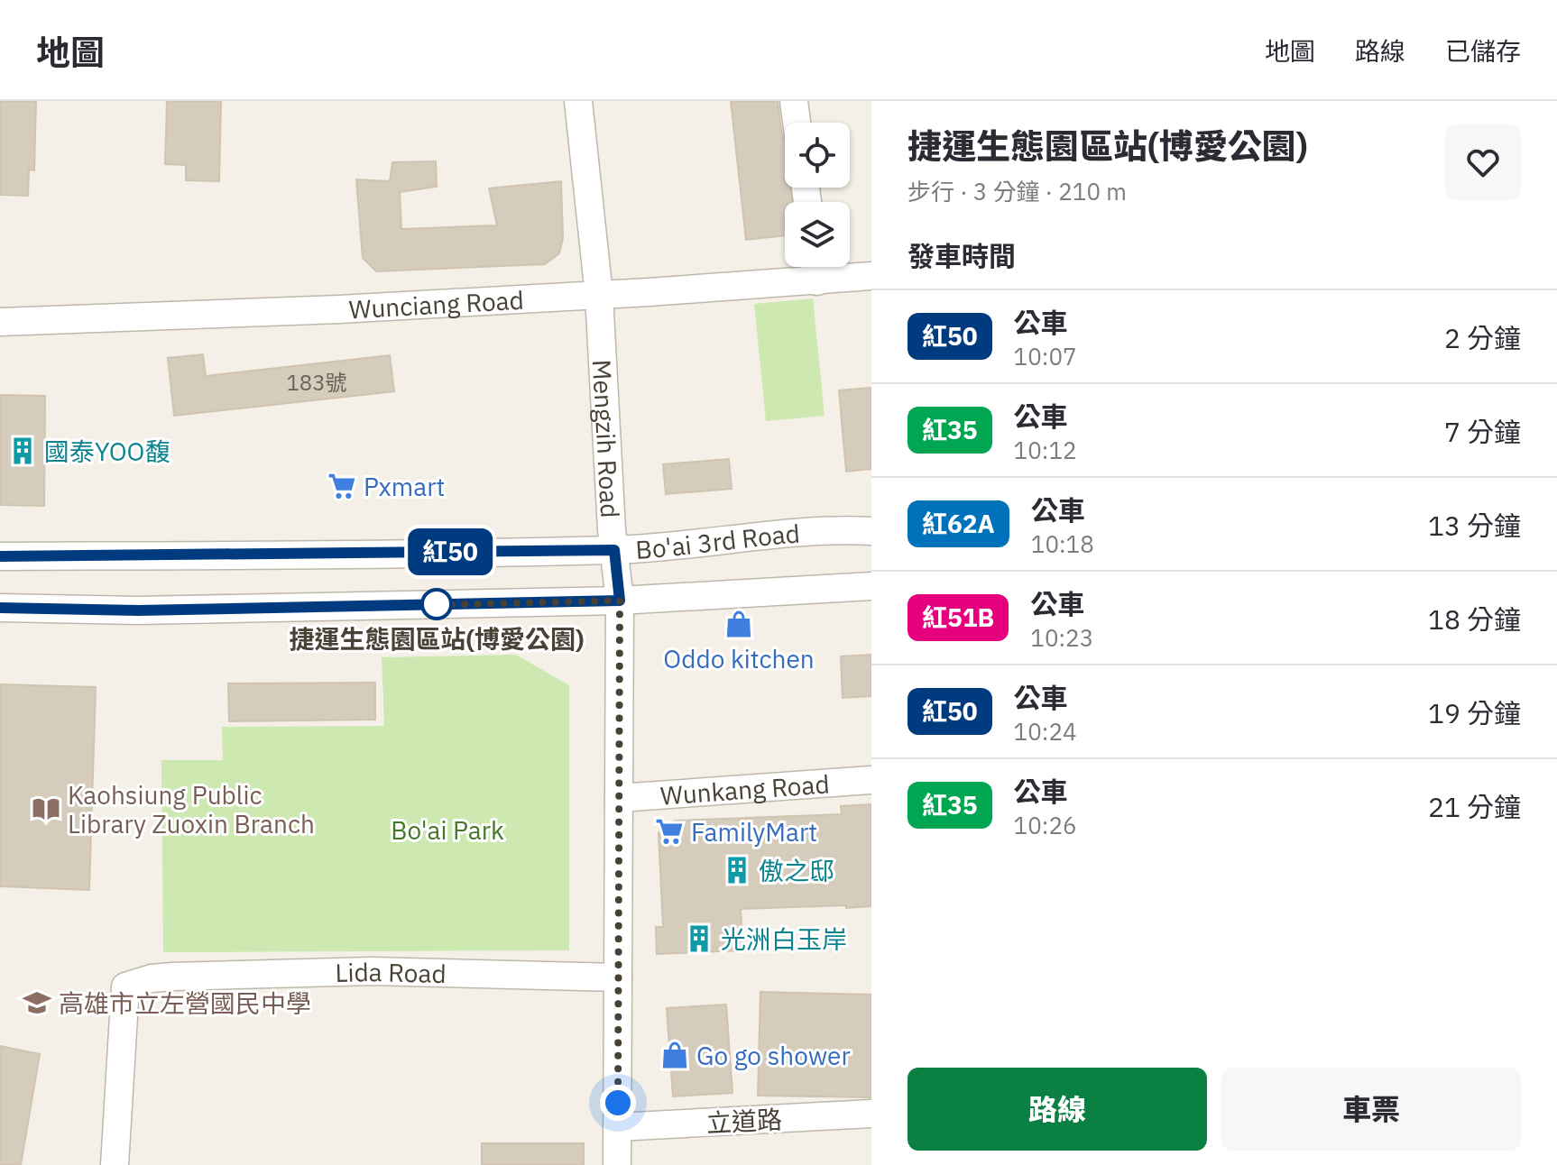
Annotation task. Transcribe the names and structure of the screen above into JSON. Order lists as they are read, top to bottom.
{
  "streets": {
    "street": [
      "Wunciang Road",
      "Mengzih Road",
      "Bo'ai 3rd Road",
      "Wunkang Road",
      "Lida Road",
      "立道路"
    ]
  },
  "crossings": [
    ["Wunciang Road", "Mengzih Road"],
    ["Mengzih Road", "Bo'ai 3rd Road"],
    ["Mengzih Road", "Wunkang Road"],
    ["Mengzih Road", "Lida Road"],
    ["Mengzih Road", "立道路"]
  ],
  "parks": ["Bo'ai Park"],
  "places": {
    "building": ["國泰YOO馥", "傲之邸", "光洲白玉岸"],
    "supermarket": ["Pxmart", "FamilyMart"],
    "other": ["捷運生態園區站(博愛公園)"],
    "shop": ["Oddo kitchen", "Go go shower"],
    "library": ["Kaohsiung Public Library Zuoxin Branch"],
    "school or university": ["高雄市立左營國民中學"]
  },
  "lines": ["bus line 紅50"],
  "house_numbers": ["183號"],
  "page": {
    "header": "地圖",
    "nav": ["地圖", "路線", "已儲存"],
    "on_map": "紅50",
    "heading": [
      ["捷運生態園區站(博愛公園)", "步行 · 3 分鐘 · 210 m"],
      "發車時間"
    ],
    "list": [
      {
        "mark": "紅50",
        "name": "公車",
        "note": "10:07",
        "value": "2 分鐘"
      },
      {
        "mark": "紅35",
        "name": "公車",
        "note": "10:12",
        "value": "7 分鐘"
      },
      {
        "mark": "紅62A",
        "name": "公車",
        "note": "10:18",
        "value": "13 分鐘"
      },
      {
        "mark": "紅51B",
        "name": "公車",
        "note": "10:23",
        "value": "18 分鐘"
      },
      {
        "mark": "紅50",
        "name": "公車",
        "note": "10:24",
        "value": "19 分鐘"
      },
      {
        "mark": "紅35",
        "name": "公車",
        "note": "10:26",
        "value": "21 分鐘"
      }
    ],
    "buttons": ["路線", "車票"]
  }
}
